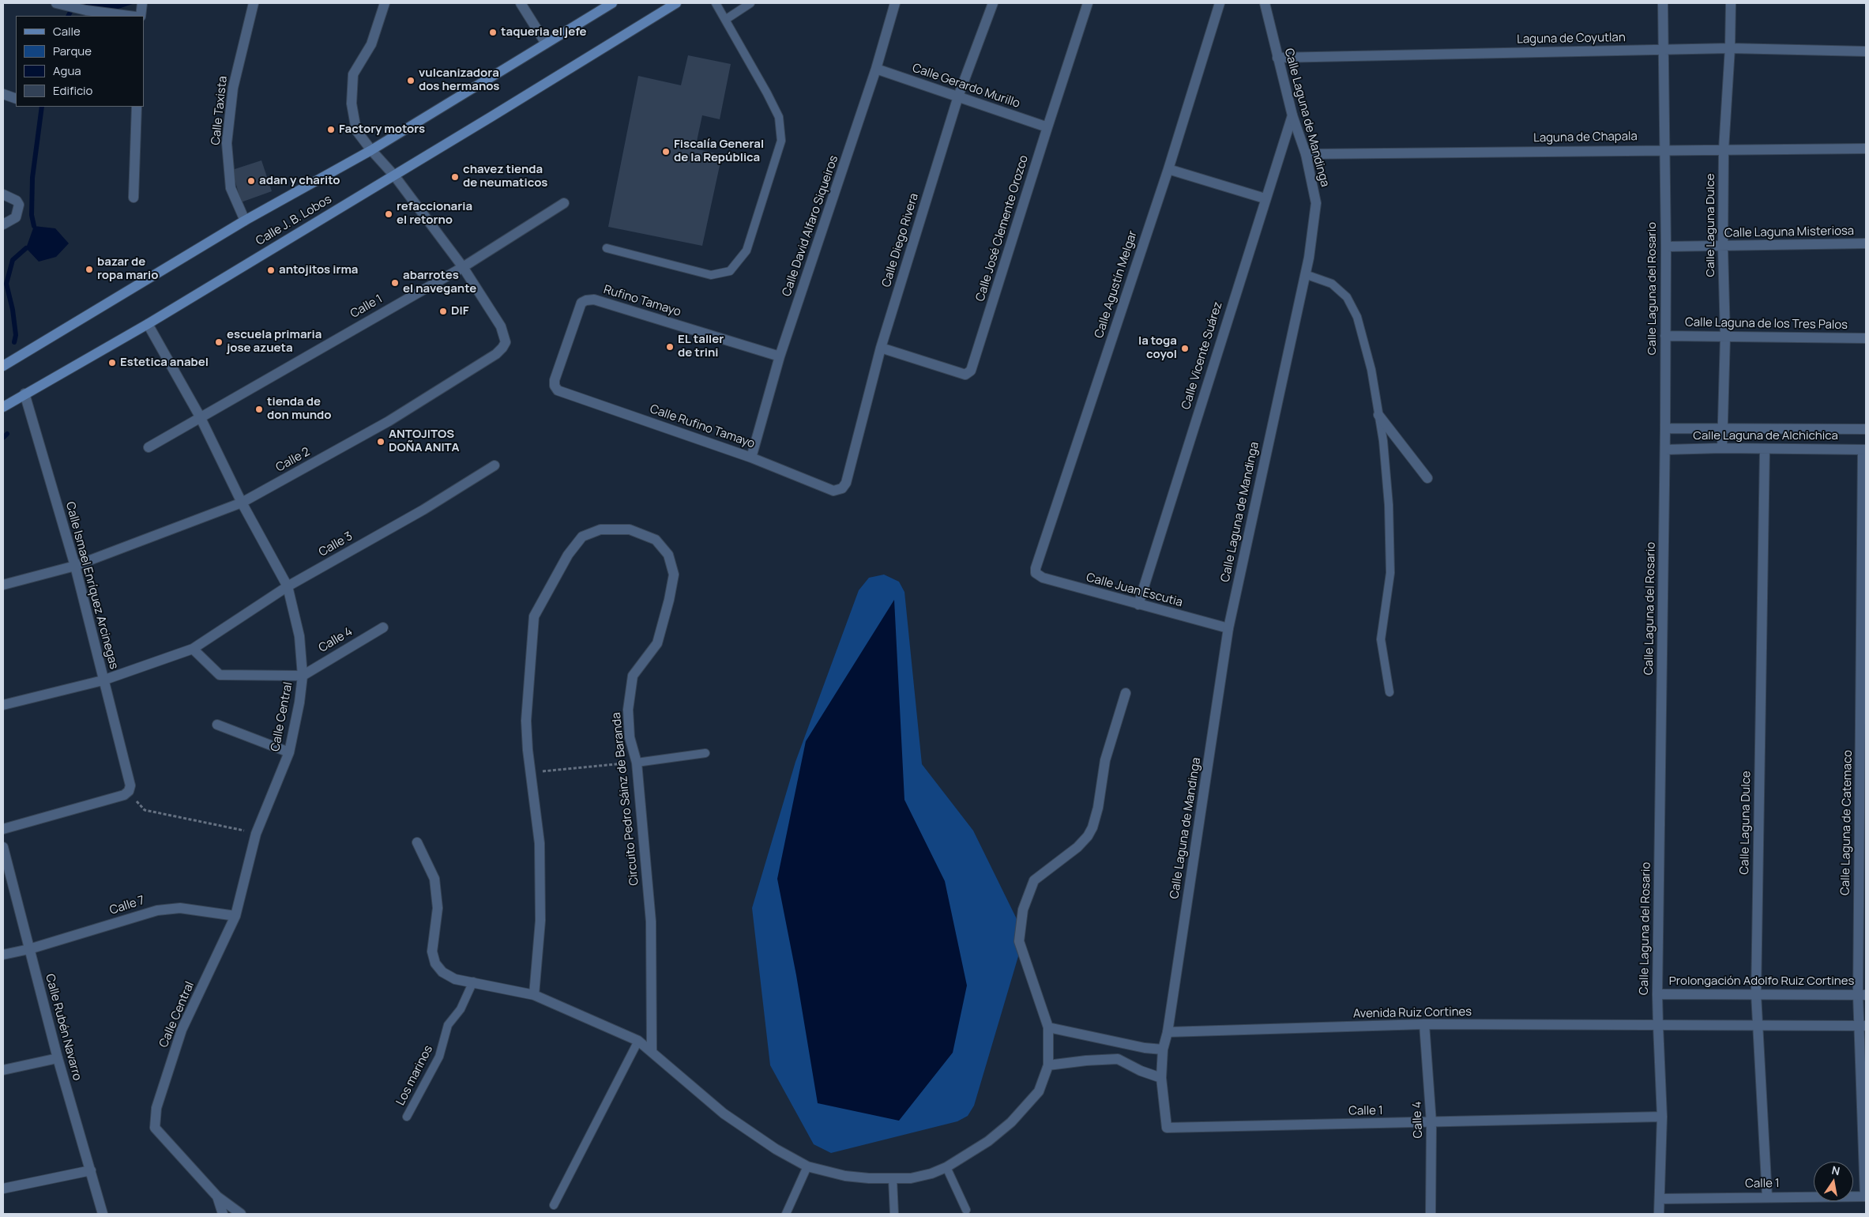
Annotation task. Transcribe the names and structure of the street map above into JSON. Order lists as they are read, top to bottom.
{
  "streets": {
    "main road": ["Calle J. B. Lobos"],
    "street": [
      "Laguna de Coyutlan",
      "Calle Gerardo Murillo",
      "Calle Taxista",
      "Calle Laguna de Mandinga",
      "Laguna de Chapala",
      "Calle Laguna Dulce",
      "Calle David Alfaro Siqueiros",
      "Calle José Clemente Orozco",
      "Calle Laguna Misteriosa",
      "Calle Diego Rivera",
      "Calle Agustín Melgar",
      "Calle Laguna del Rosario",
      "Rufino Tamayo",
      "Calle 1",
      "Calle Laguna de los Tres Palos",
      "Calle Vicente Suárez",
      "Calle Rufino Tamayo",
      "Calle Laguna de Alchichica",
      "Calle 2",
      "Calle 3",
      "Calle Ismael Enríquez Arcinegas",
      "Calle Juan Escutia",
      "Calle 4",
      "Calle Central",
      "Circuito Pedro Sáinz de Baranda",
      "Calle Laguna de Catemaco",
      "Calle 7",
      "Prolongación Adolfo Ruiz Cortines",
      "Avenida Ruiz Cortines",
      "Calle Rubén Navarro"
    ],
    "lane": ["Los marinos"]
  },
  "crossings": [
    ["Laguna de Coyutlan", "Calle Laguna de Mandinga"],
    ["Laguna de Coyutlan", "Calle Laguna Dulce"],
    ["Laguna de Coyutlan", "Calle Laguna del Rosario"],
    ["Calle Gerardo Murillo", "Calle David Alfaro Siqueiros"],
    ["Calle Gerardo Murillo", "Calle José Clemente Orozco"],
    ["Calle Gerardo Murillo", "Calle Diego Rivera"],
    ["Calle Taxista", "Calle J. B. Lobos"],
    ["Calle Laguna de Mandinga", "Laguna de Chapala"],
    ["Calle Laguna de Mandinga", "Calle 1"],
    ["Calle Laguna de Mandinga", "Calle Vicente Suárez"],
    ["Calle Laguna de Mandinga", "Calle Juan Escutia"],
    ["Calle Laguna de Mandinga", "Avenida Ruiz Cortines"],
    ["Laguna de Chapala", "Calle Laguna Dulce"],
    ["Laguna de Chapala", "Calle Laguna del Rosario"],
    ["Calle J. B. Lobos", "Calle Ismael Enríquez Arcinegas"],
    ["Calle J. B. Lobos", "Calle Central"],
    ["Calle Laguna Dulce", "Calle Laguna Misteriosa"],
    ["Calle Laguna Dulce", "Calle 1"],
    ["Calle Laguna Dulce", "Calle Laguna de los Tres Palos"],
    ["Calle Laguna Dulce", "Calle Laguna de Alchichica"],
    ["Calle Laguna Dulce", "Prolongación Adolfo Ruiz Cortines"],
    ["Calle David Alfaro Siqueiros", "Rufino Tamayo"],
    ["Calle David Alfaro Siqueiros", "Calle Rufino Tamayo"],
    ["Calle José Clemente Orozco", "Calle Diego Rivera"],
    ["Calle Laguna Misteriosa", "Calle Laguna del Rosario"],
    ["Calle Diego Rivera", "Calle Rufino Tamayo"],
    ["Calle Agustín Melgar", "Calle Juan Escutia"],
    ["Calle Laguna del Rosario", "Calle 1"],
    ["Calle Laguna del Rosario", "Calle Laguna de los Tres Palos"],
    ["Calle Laguna del Rosario", "Calle Laguna de Alchichica"],
    ["Calle Laguna del Rosario", "Prolongación Adolfo Ruiz Cortines"],
    ["Calle Laguna del Rosario", "Avenida Ruiz Cortines"],
    ["Rufino Tamayo", "Calle Rufino Tamayo"],
    ["Calle 1", "Calle 2"],
    ["Calle 1", "Calle 4"],
    ["Calle 1", "Calle Central"],
    ["Calle 1", "Calle Laguna de Catemaco"],
    ["Calle 1", "Avenida Ruiz Cortines"],
    ["Calle Vicente Suárez", "Calle Juan Escutia"],
    ["Calle Laguna de Alchichica", "Calle Laguna de Catemaco"],
    ["Calle 2", "Calle Ismael Enríquez Arcinegas"],
    ["Calle 2", "Calle Central"],
    ["Calle 3", "Calle Ismael Enríquez Arcinegas"],
    ["Calle 3", "Calle Central"],
    ["Calle 4", "Calle Central"],
    ["Calle 4", "Avenida Ruiz Cortines"],
    ["Calle Central", "Calle 7"],
    ["Calle Laguna de Catemaco", "Prolongación Adolfo Ruiz Cortines"],
    ["Calle 7", "Calle Rubén Navarro"]
  ],
  "places": [
    "taqueria el jefe",
    "vulcanizadora dos hermanos",
    "Factory motors",
    "Fiscalía General de la República",
    "chavez tienda de neumaticos",
    "adan y charito",
    "refaccionaria el retorno",
    "bazar de ropa mario",
    "antojitos irma",
    "abarrotes el navegante",
    "DIF",
    "escuela primaria jose azueta",
    "EL taller de trini",
    "la toga coyol",
    "Estetica anabel",
    "tienda de don mundo",
    "ANTOJITOS DOÑA ANITA"
  ],
  "legend": [
    "Calle",
    "Parque",
    "Agua",
    "Edificio"
  ],
  "north": "top"
}
